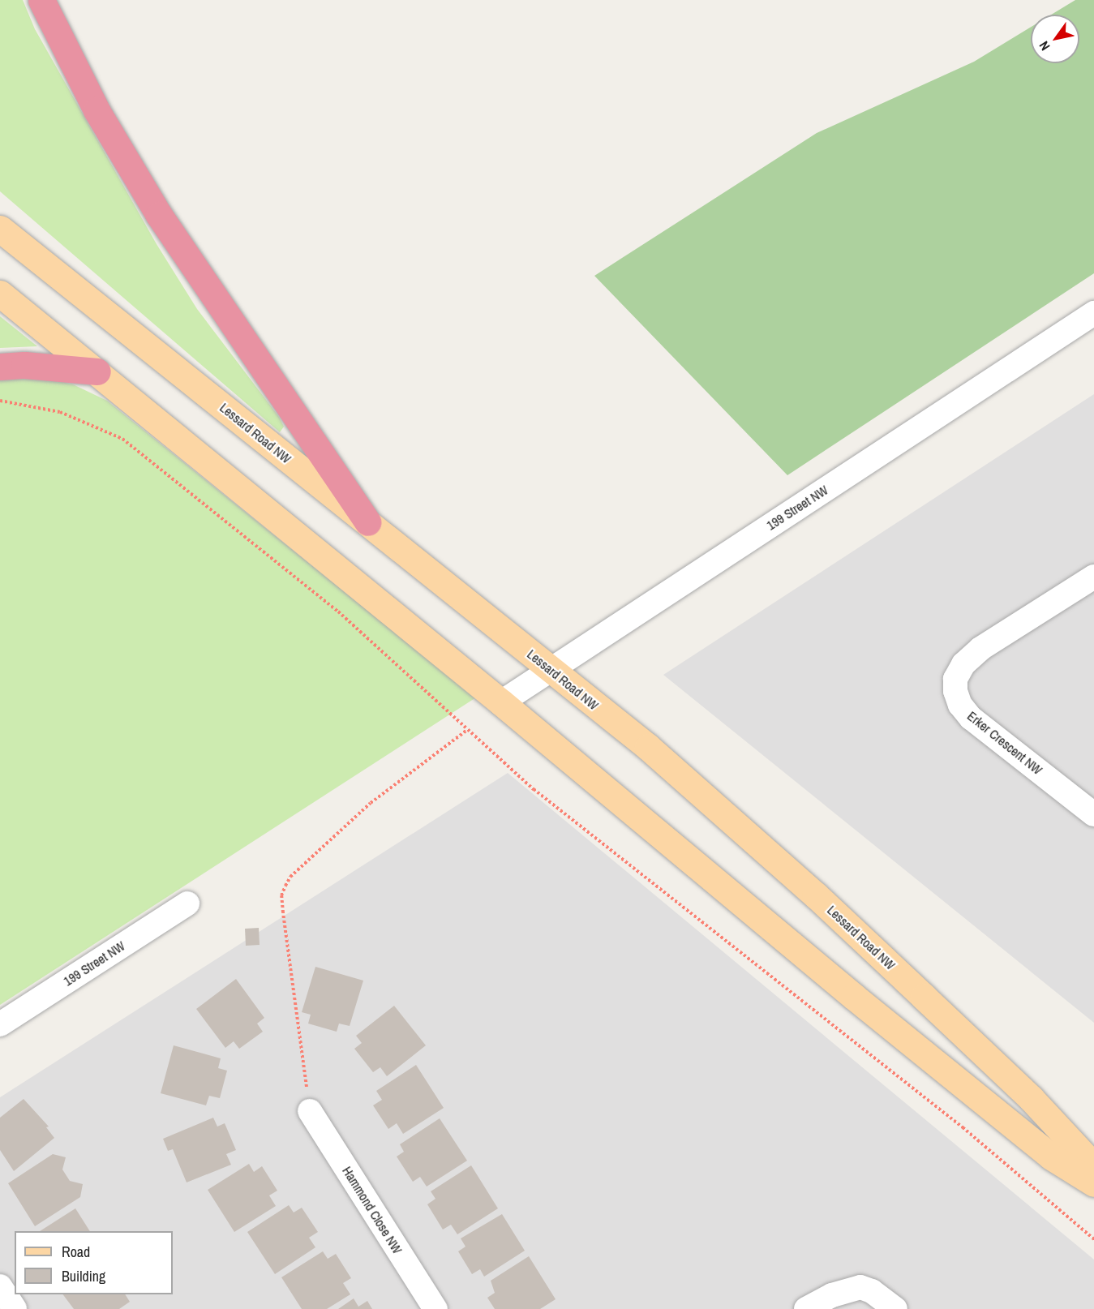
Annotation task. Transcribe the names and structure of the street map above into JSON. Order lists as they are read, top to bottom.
{
  "streets": {
    "main road": ["Lessard Road NW"],
    "street": ["199 Street NW", "Erker Crescent NW", "Hammond Close NW"]
  },
  "crossings": [
    ["Lessard Road NW", "199 Street NW"]
  ],
  "legend": ["Road", "Building"],
  "north": "bottom left"
}
